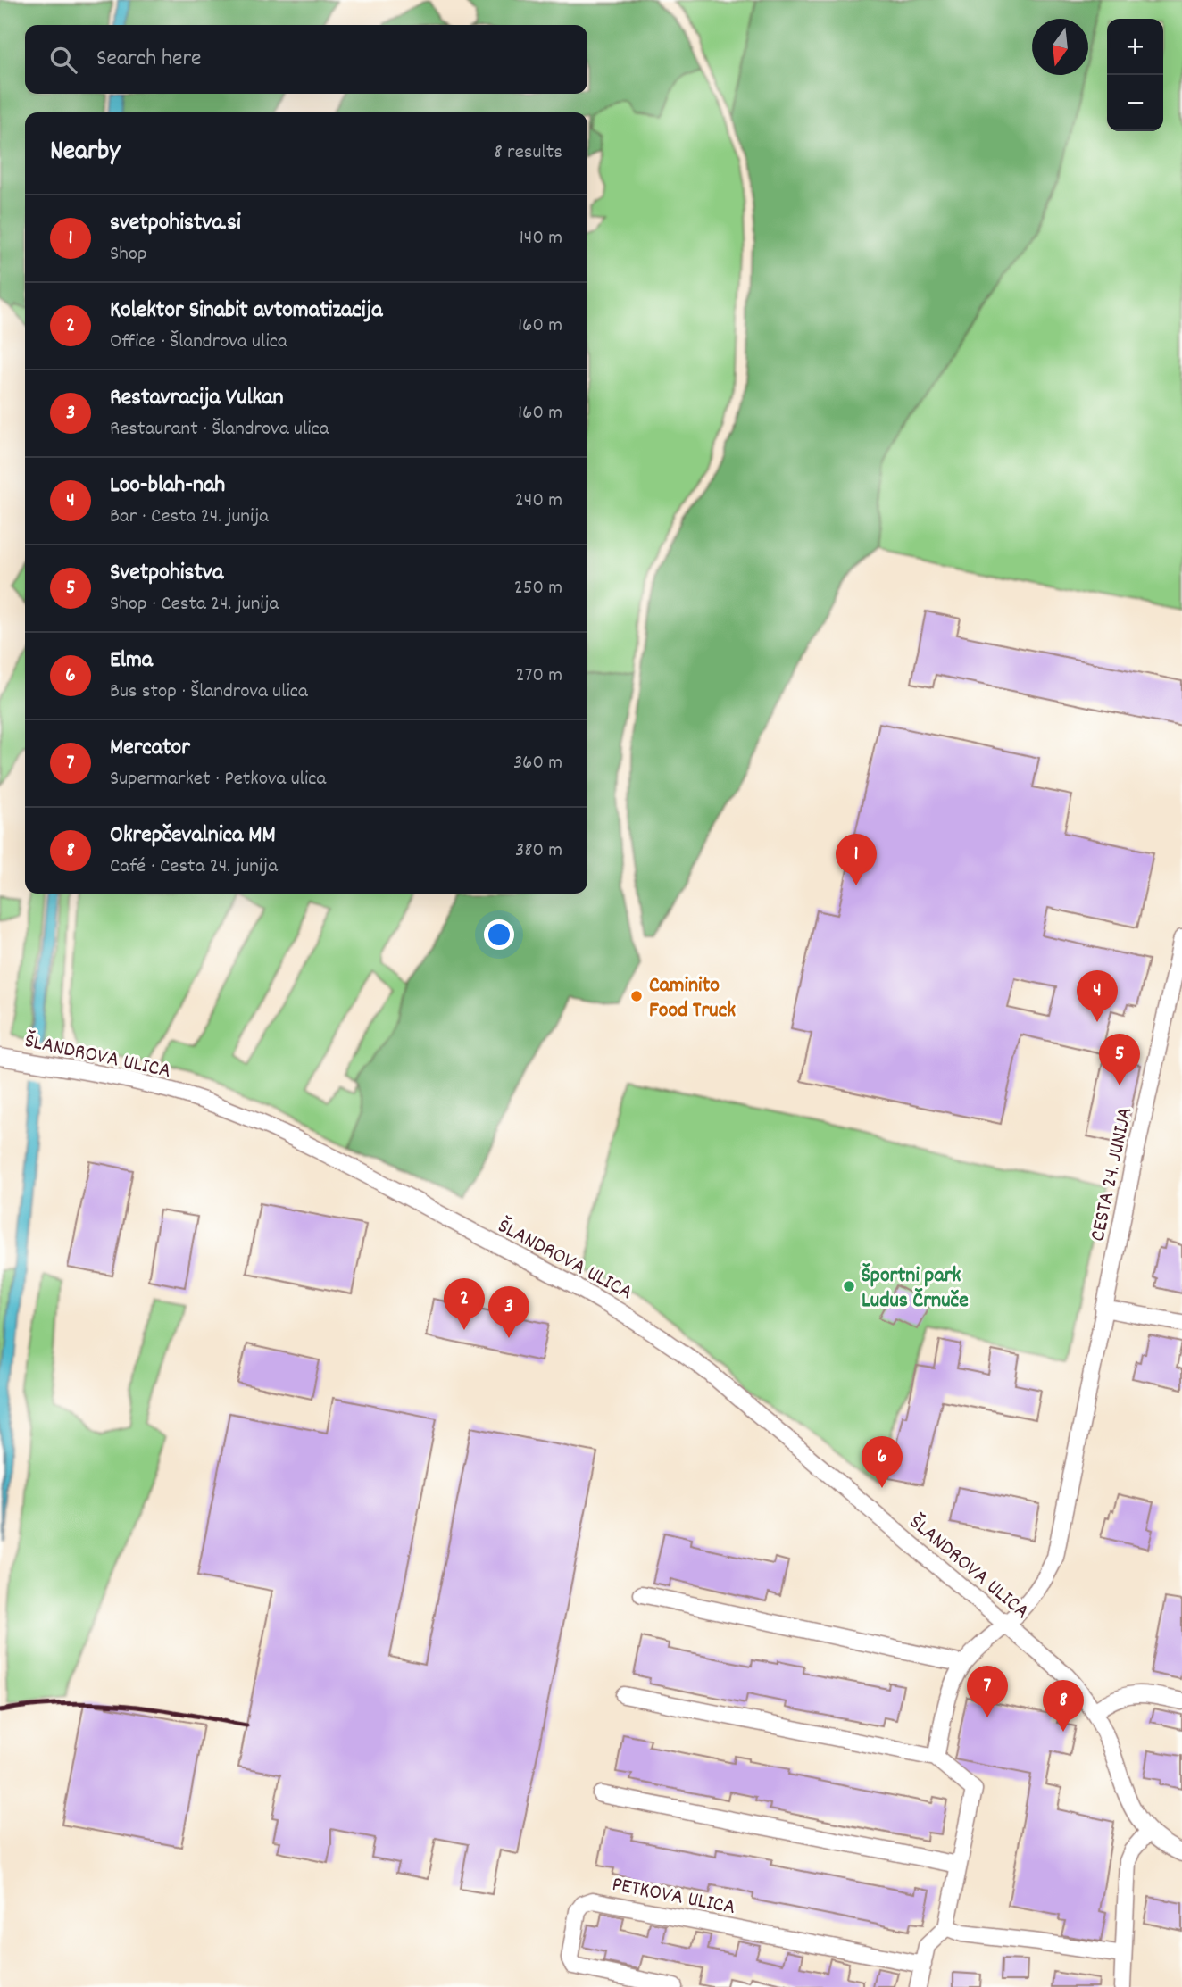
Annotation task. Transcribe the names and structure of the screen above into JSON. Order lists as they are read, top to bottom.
{
  "streets": {
    "street": ["ŠLANDROVA ULICA", "CESTA 24. JUNIJA", "PETKOVA ULICA"]
  },
  "crossings": [
    ["ŠLANDROVA ULICA", "CESTA 24. JUNIJA"]
  ],
  "places": ["Caminito Food Truck", "Športni park Ludus Črnuče"],
  "north": "bottom",
  "page": {
    "map_buttons": ["+", "−"],
    "search": "Search here",
    "heading": ["Nearby", "8 results"],
    "list": [
      {
        "mark": "1",
        "name": "svetpohistva.si",
        "note": "Shop",
        "value": "140 m"
      },
      {
        "mark": "2",
        "name": "Kolektor Sinabit avtomatizacija",
        "note": "Office · Šlandrova ulica",
        "value": "160 m"
      },
      {
        "mark": "3",
        "name": "Restavracija Vulkan",
        "note": "Restaurant · Šlandrova ulica",
        "value": "160 m"
      },
      {
        "mark": "4",
        "name": "Loo-blah-nah",
        "note": "Bar · Cesta 24. junija",
        "value": "240 m"
      },
      {
        "mark": "5",
        "name": "Svetpohistva",
        "note": "Shop · Cesta 24. junija",
        "value": "250 m"
      },
      {
        "mark": "6",
        "name": "Elma",
        "note": "Bus stop · Šlandrova ulica",
        "value": "270 m"
      },
      {
        "mark": "7",
        "name": "Mercator",
        "note": "Supermarket · Petkova ulica",
        "value": "360 m"
      },
      {
        "mark": "8",
        "name": "Okrepčevalnica MM",
        "note": "Café · Cesta 24. junija",
        "value": "380 m"
      }
    ],
    "pins": [
      "1",
      "4",
      "5",
      "2",
      "3",
      "6",
      "7",
      "8"
    ]
  }
}
